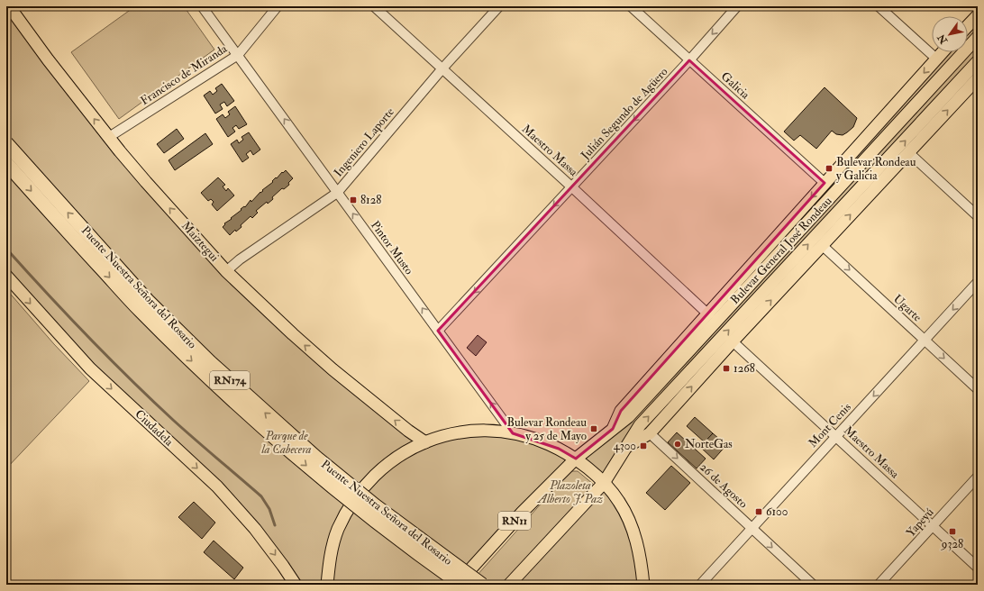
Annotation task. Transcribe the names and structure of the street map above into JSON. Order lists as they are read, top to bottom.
{
  "streets": {
    "highway": ["Puente Nuestra Señora del Rosario", "RN174"],
    "main road": [
      "Maiztegui",
      "Bulevar General José Rondeau",
      "Ciudadela",
      "RN11"
    ],
    "street": [
      "Francisco de Miranda",
      "Galicia",
      "Julián Segundo de Agüero",
      "Ingeniero Laporte",
      "Maestro Massa",
      "Pintor Musto",
      "Ugarte",
      "Mont Cenis",
      "26 de Agosto",
      "Yapeyú"
    ]
  },
  "crossings": [
    ["Francisco de Miranda", "Maiztegui"],
    ["Francisco de Miranda", "Pintor Musto"],
    ["Galicia", "Julián Segundo de Agüero"],
    ["Galicia", "Bulevar General José Rondeau"],
    ["Julián Segundo de Agüero", "Maestro Massa"],
    ["Julián Segundo de Agüero", "Pintor Musto"],
    ["Ingeniero Laporte", "Maestro Massa"],
    ["Ingeniero Laporte", "Maiztegui"],
    ["Ingeniero Laporte", "Pintor Musto"],
    ["Maestro Massa", "Bulevar General José Rondeau"],
    ["Maestro Massa", "Mont Cenis"],
    ["Maestro Massa", "Yapeyú"],
    ["Bulevar General José Rondeau", "Ugarte"],
    ["Bulevar General José Rondeau", "26 de Agosto"],
    ["Ugarte", "Mont Cenis"],
    ["Mont Cenis", "26 de Agosto"]
  ],
  "one_way": [
    "Julián Segundo de Agüero",
    "Maiztegui",
    "Pintor Musto",
    "Ugarte",
    "Mont Cenis",
    "Ciudadela",
    "26 de Agosto"
  ],
  "parks": ["Parque de la Cabecera", "Plazoleta Alberto J. Paz"],
  "places": {
    "transit": [
      "Bulevar Rondeau y Galicia",
      "8128",
      "1268",
      "Bulevar Rondeau y 25 de Mayo",
      "4300",
      "6100",
      "9328"
    ],
    "other": ["NorteGas"]
  },
  "north": "bottom left"
}
